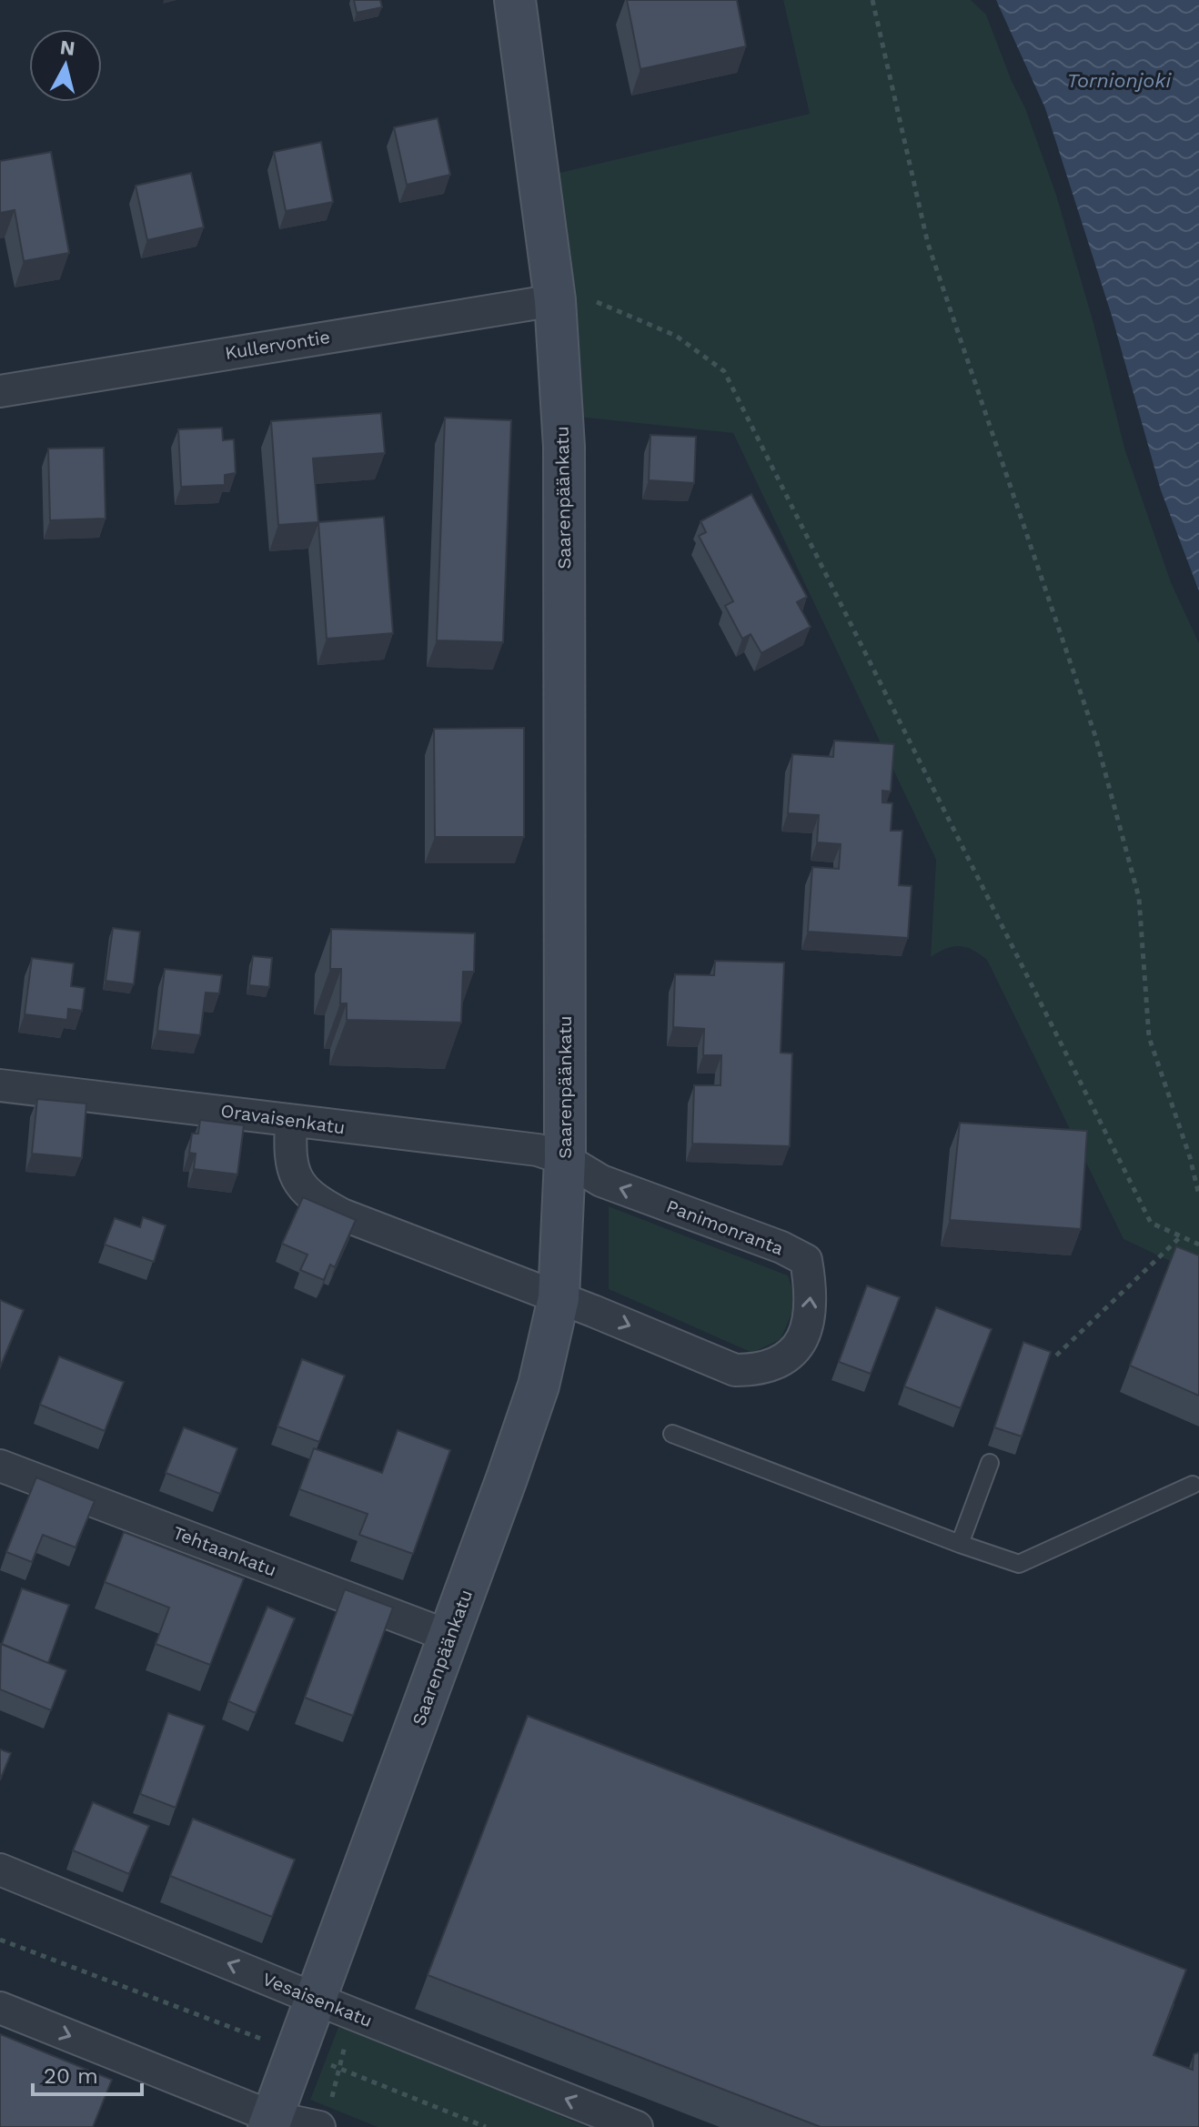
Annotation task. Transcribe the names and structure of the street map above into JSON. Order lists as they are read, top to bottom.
{
  "streets": {
    "street": [
      "Kullervontie",
      "Saarenpäänkatu",
      "Oravaisenkatu",
      "Panimonranta",
      "Tehtaankatu",
      "Vesaisenkatu"
    ]
  },
  "crossings": [
    ["Kullervontie", "Saarenpäänkatu"],
    ["Saarenpäänkatu", "Oravaisenkatu"],
    ["Saarenpäänkatu", "Panimonranta"],
    ["Saarenpäänkatu", "Tehtaankatu"],
    ["Saarenpäänkatu", "Vesaisenkatu"],
    ["Oravaisenkatu", "Panimonranta"]
  ],
  "water": ["Tornionjoki"],
  "scale_bar": "20 m",
  "north": "top"
}
